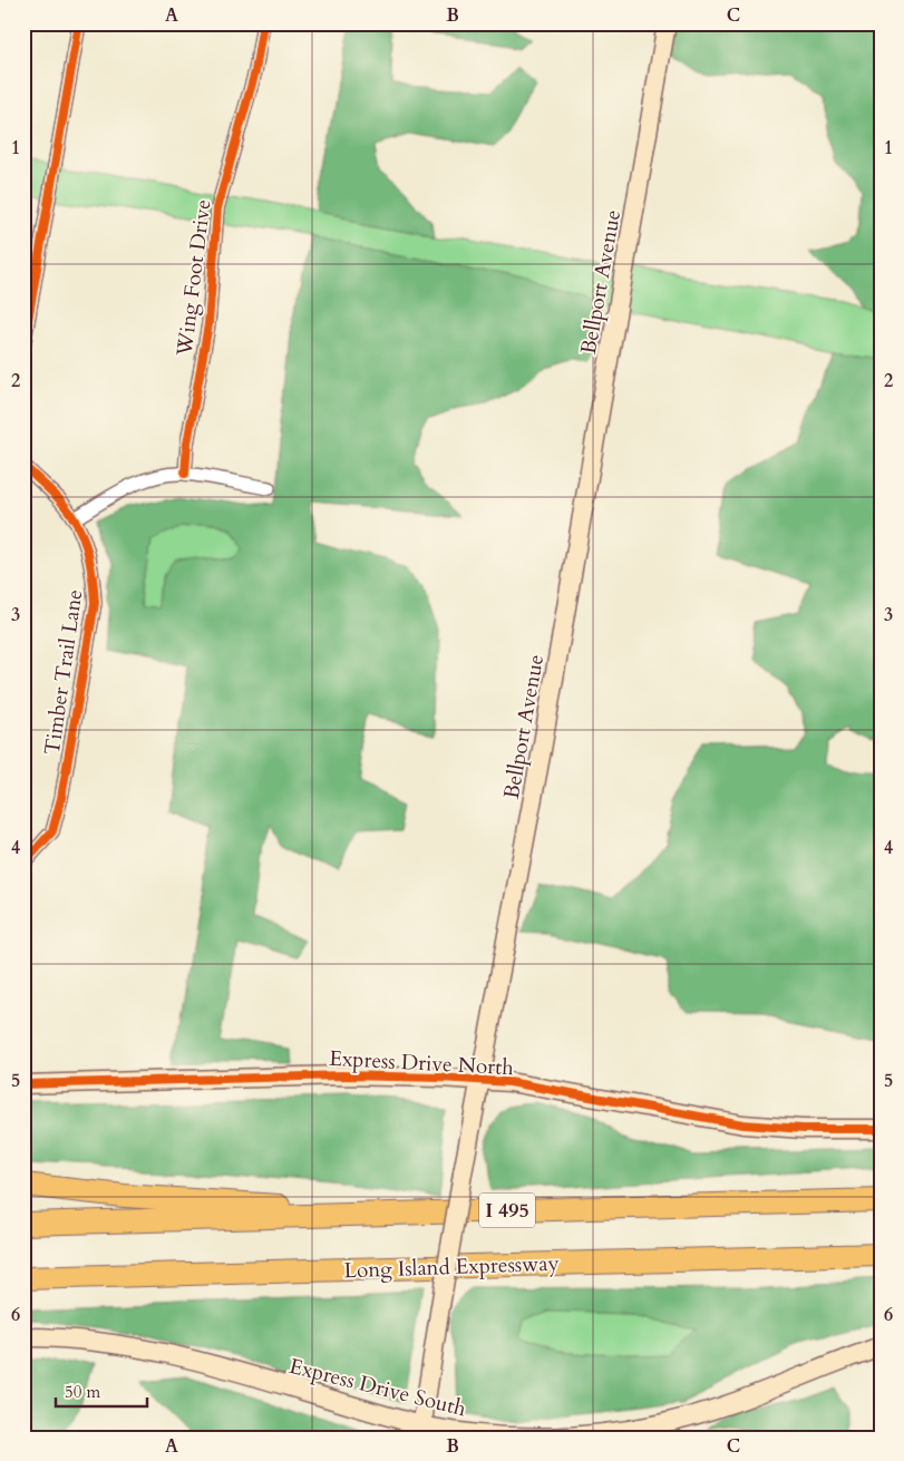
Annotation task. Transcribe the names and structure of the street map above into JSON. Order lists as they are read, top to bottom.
{
  "streets": {
    "highway": ["I 495", "Long Island Expressway"],
    "main road": ["Bellport Avenue", "Express Drive North", "Express Drive South"],
    "street": ["Wing Foot Drive", "Timber Trail Lane"]
  },
  "crossings": [
    ["Bellport Avenue", "Express Drive North"],
    ["Bellport Avenue", "Express Drive South"]
  ],
  "scale_bar": "50 m",
  "grid": {
    "columns": ["A", "B", "C"],
    "rows": [
      "1",
      "2",
      "3",
      "4",
      "5",
      "6"
    ]
  }
}
